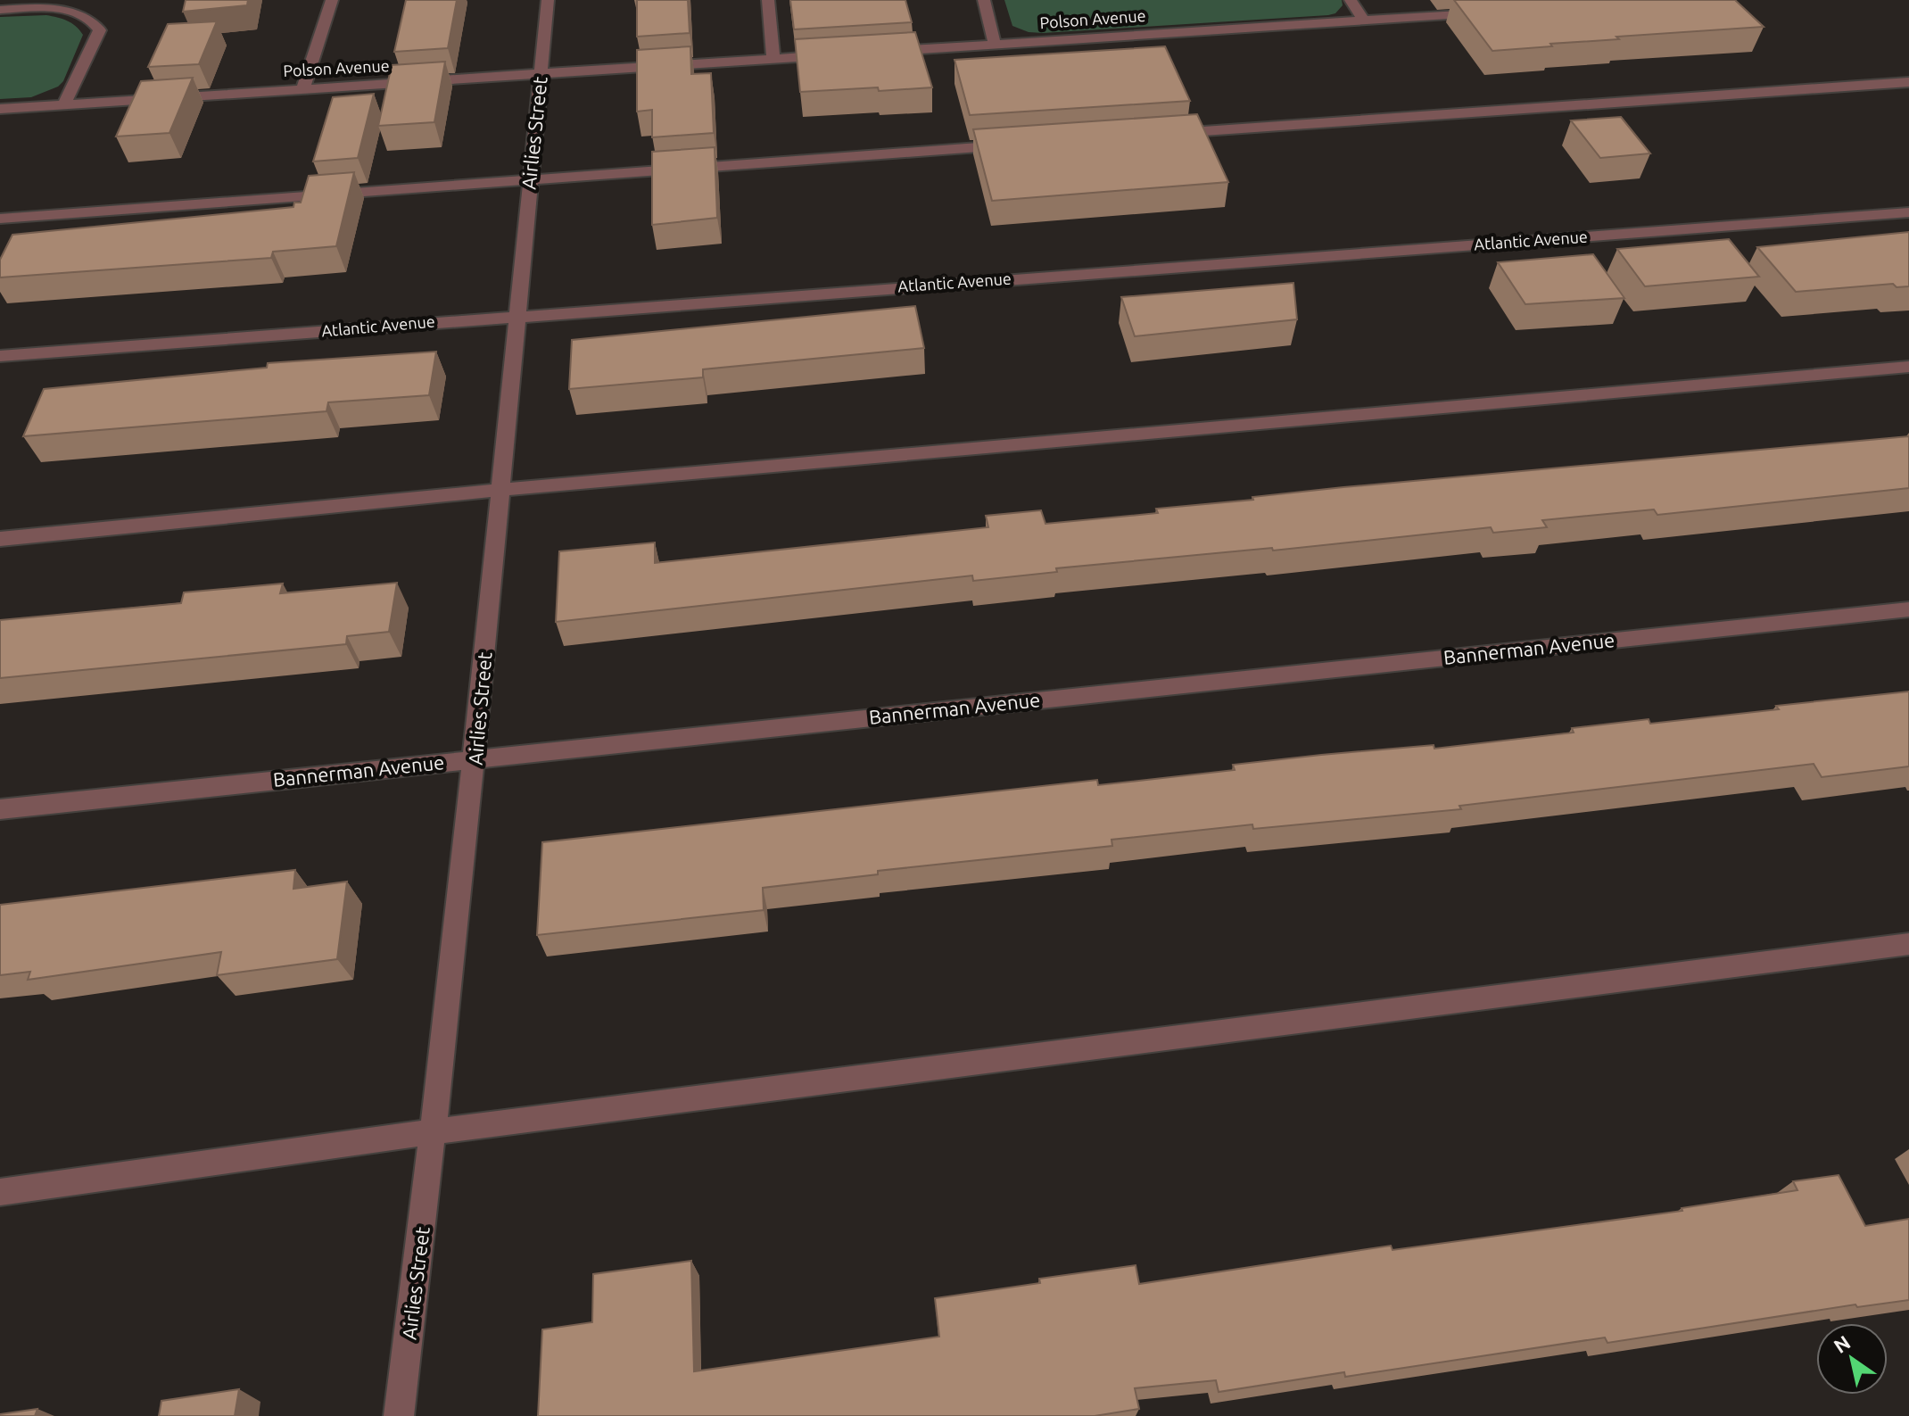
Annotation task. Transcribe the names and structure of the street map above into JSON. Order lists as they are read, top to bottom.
{
  "streets": {
    "street": [
      "Polson Avenue",
      "Airlies Street",
      "Atlantic Avenue",
      "Bannerman Avenue"
    ]
  },
  "crossings": [
    ["Polson Avenue", "Airlies Street"],
    ["Airlies Street", "Atlantic Avenue"],
    ["Airlies Street", "Bannerman Avenue"]
  ],
  "north": "top left"
}
